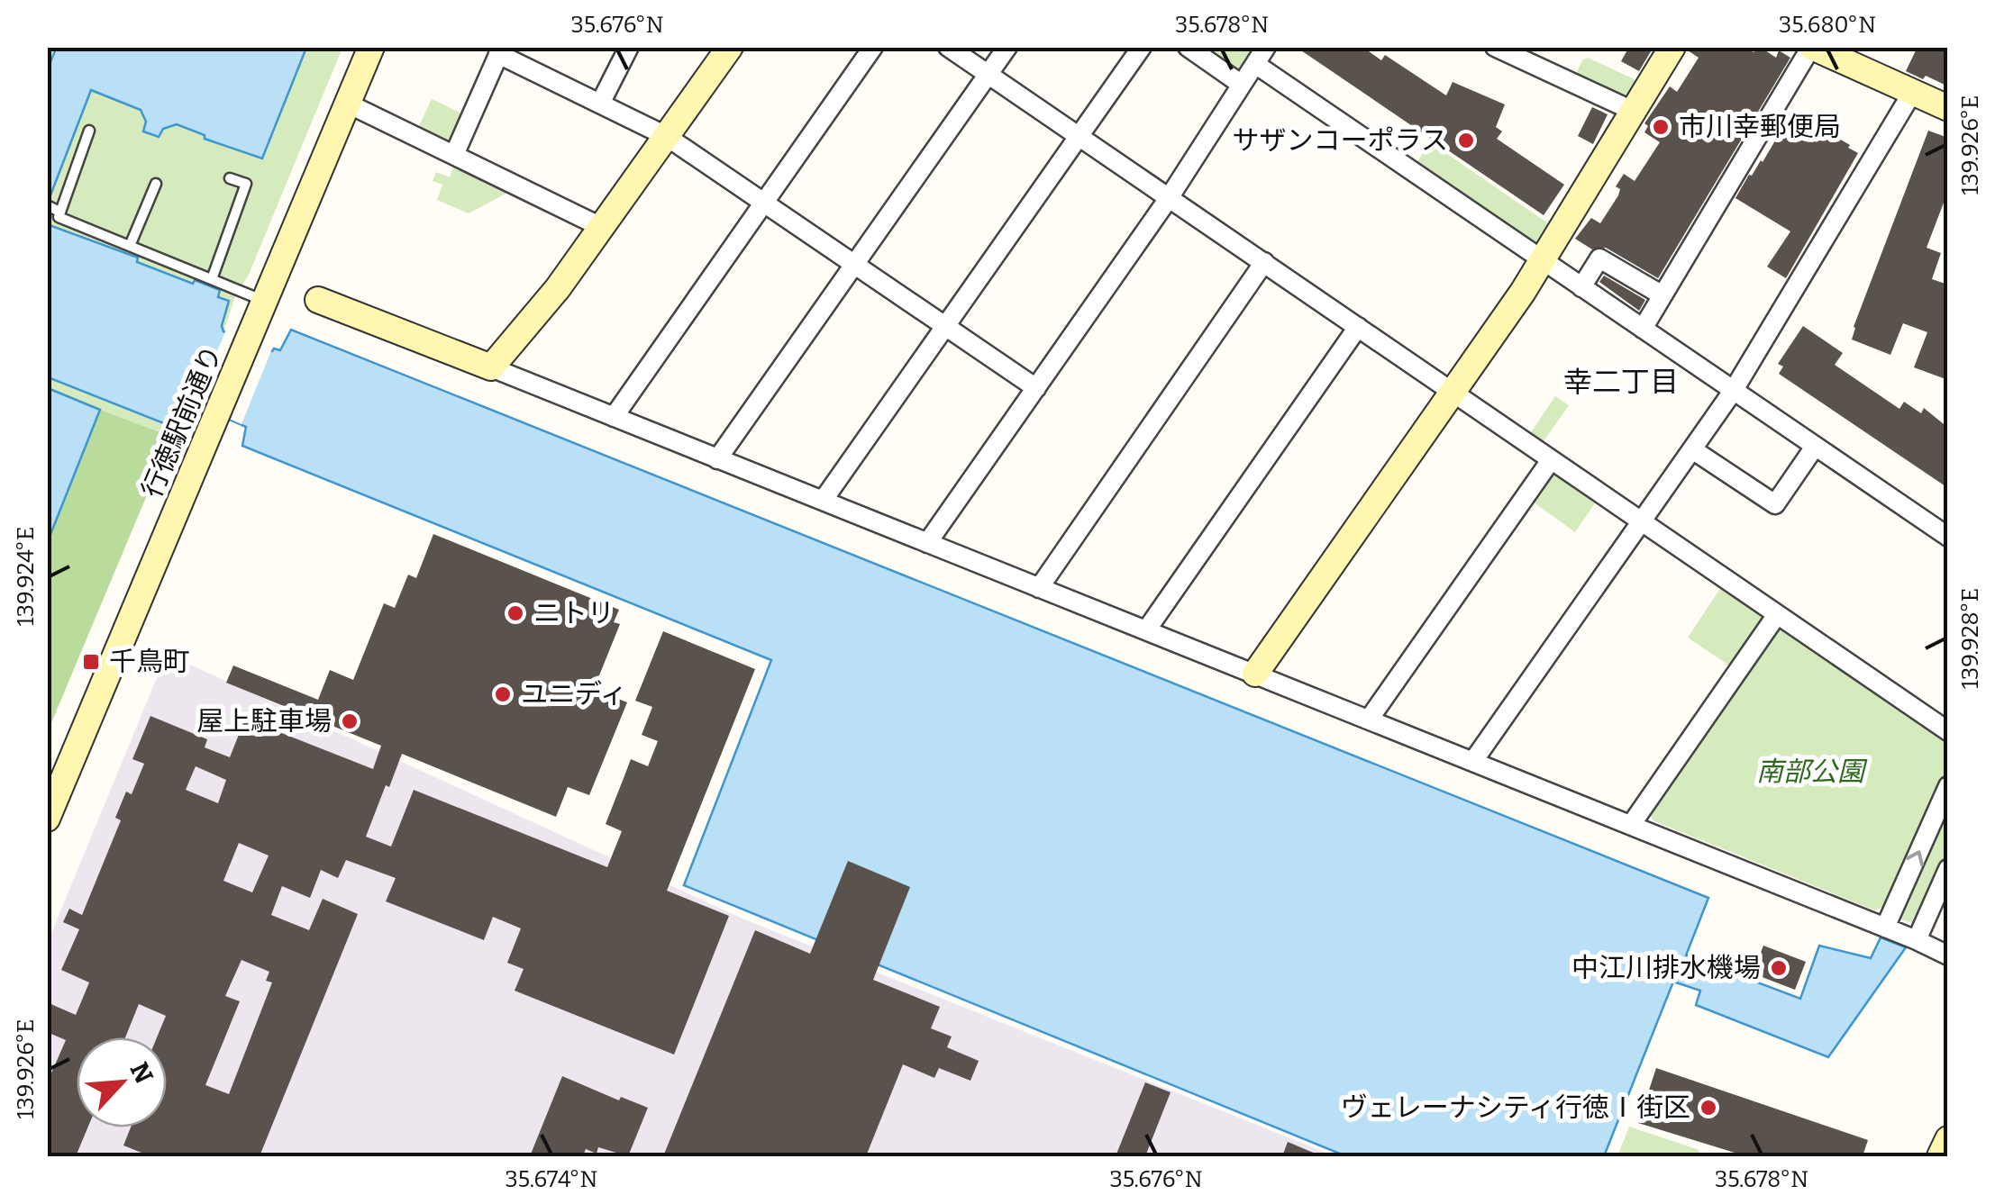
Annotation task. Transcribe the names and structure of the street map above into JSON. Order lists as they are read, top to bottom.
{
  "streets": {
    "street": ["行徳駅前通り"]
  },
  "districts": ["幸二丁目"],
  "parks": ["南部公園"],
  "places": {
    "other": [
      "市川幸郵便局",
      "サザンコーポラス",
      "ニトリ",
      "ユニディ",
      "屋上駐車場",
      "中江川排水機場",
      "ヴェレーナシティ行徳Ⅰ街区"
    ],
    "transit": ["千鳥町"]
  },
  "north": "top right",
  "coordinates": [
    "35.676°N",
    "35.678°N",
    "35.680°N",
    "139.926°E",
    "139.924°E",
    "139.928°E",
    "35.674°N"
  ]
}
